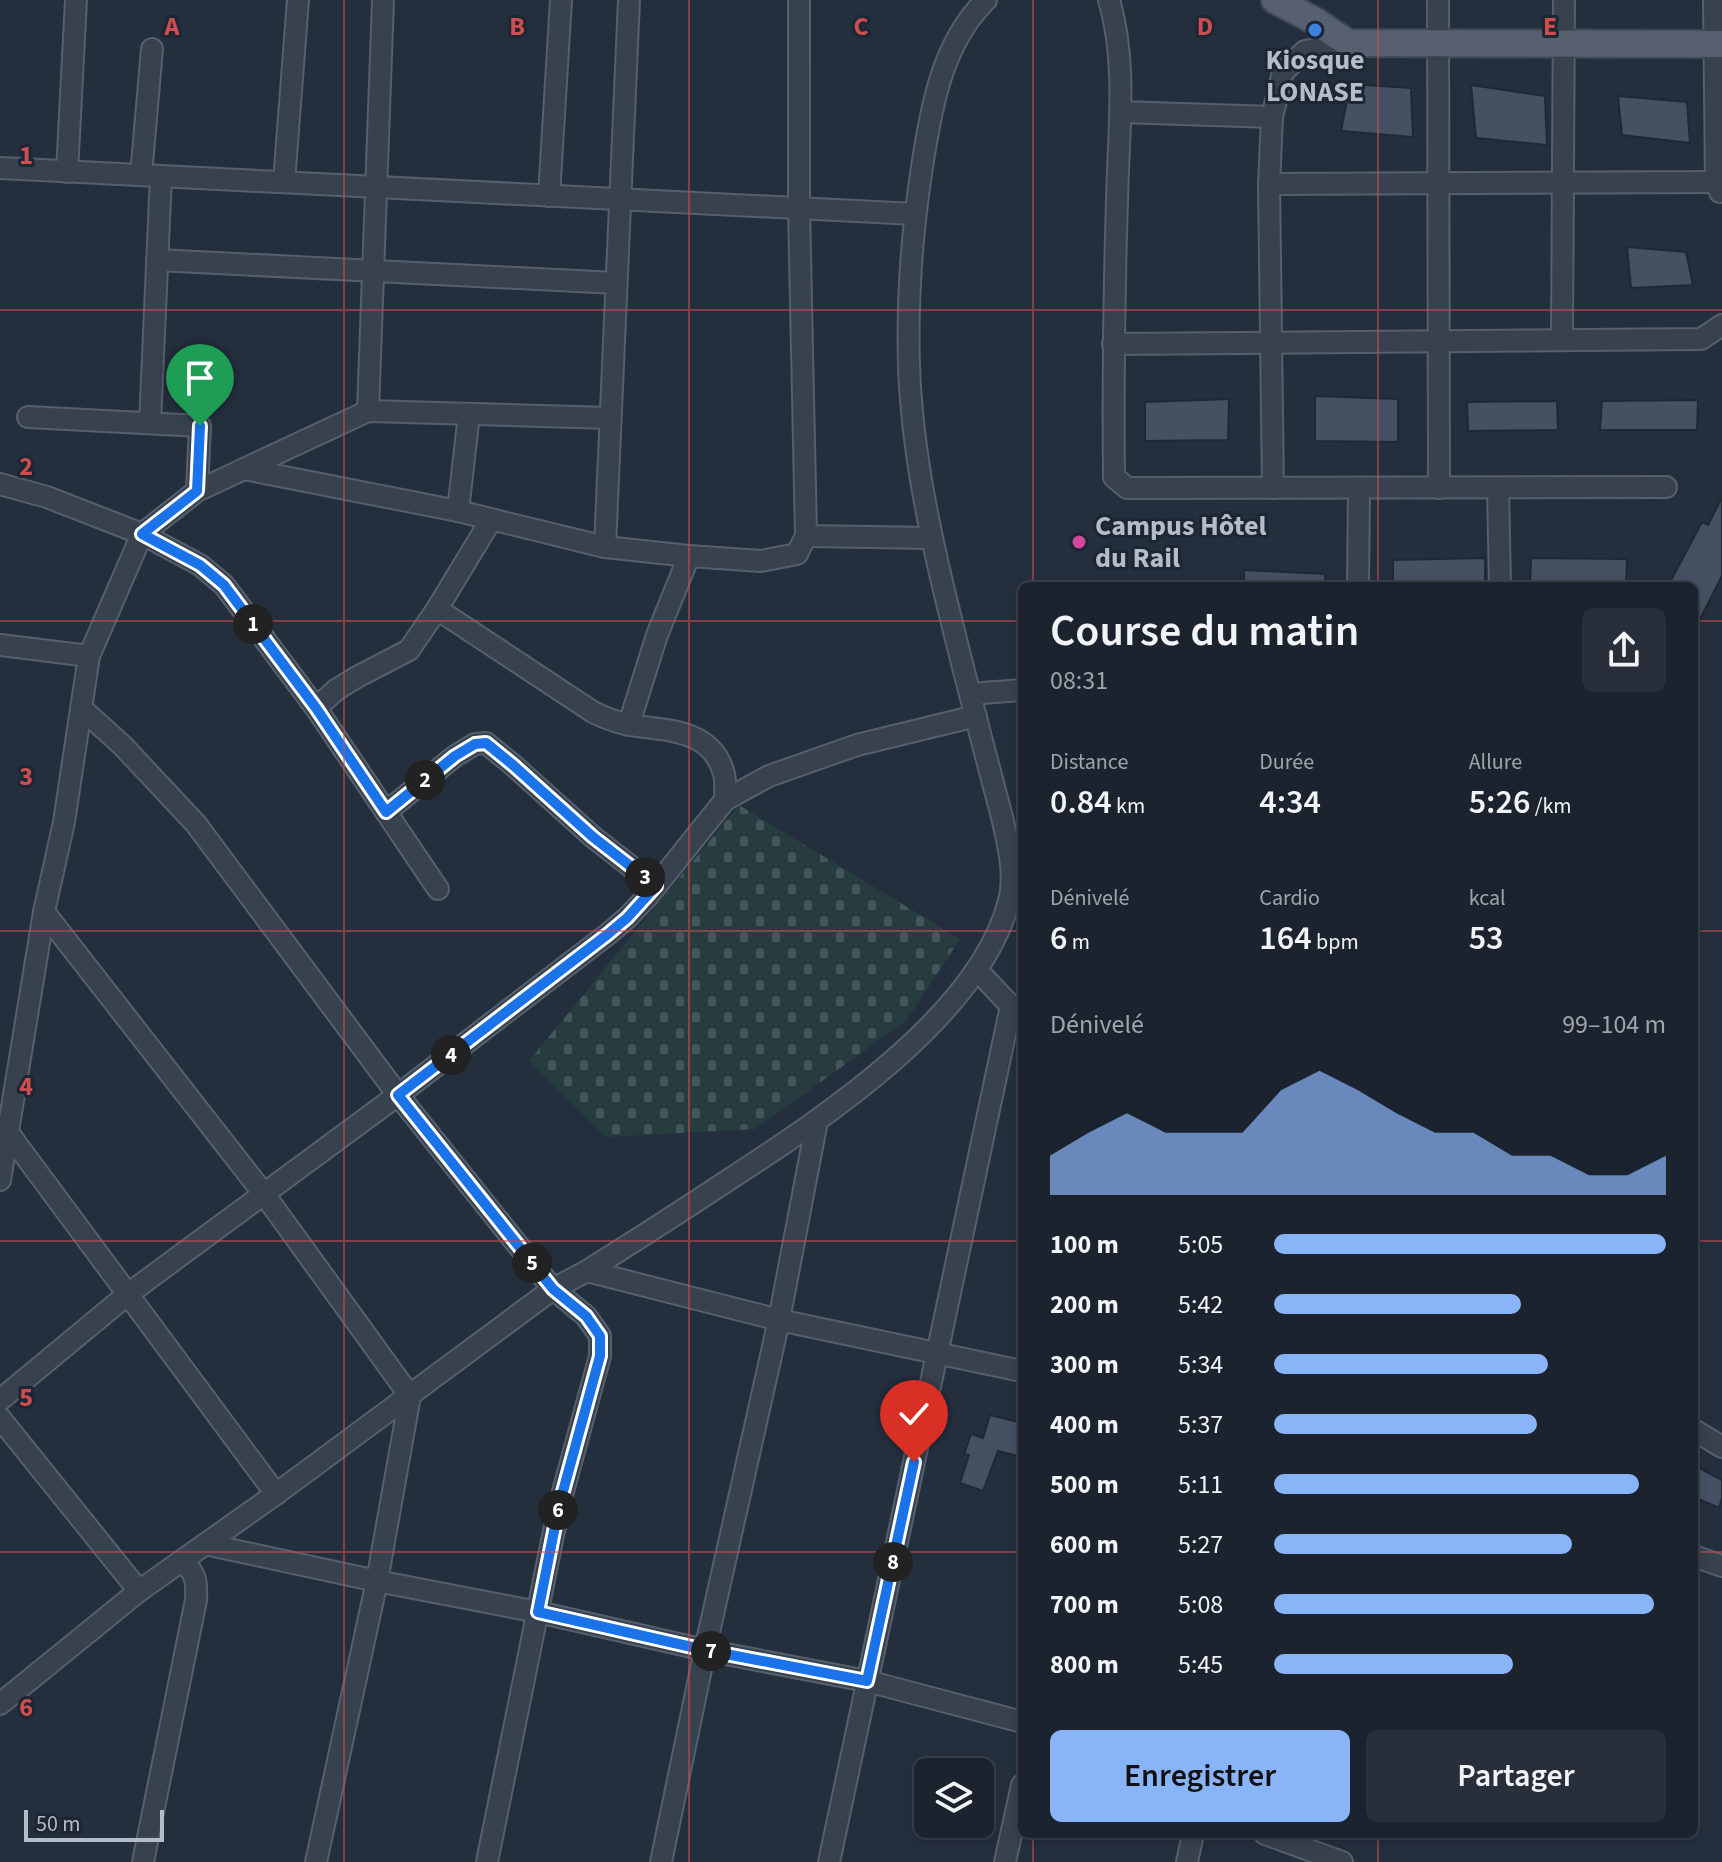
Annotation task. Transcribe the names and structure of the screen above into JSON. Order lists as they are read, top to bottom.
{
  "places": ["Kiosque LONASE", "Campus Hôtel du Rail"],
  "scale_bar": "50 m",
  "page": {
    "heading": ["Course du matin", "08:31"],
    "pins": [
      "1",
      "2",
      "3",
      "4",
      "5",
      "6",
      "8",
      "7"
    ],
    "stats": [
      ["Distance", "0.84 km"],
      ["Durée", "4:34"],
      ["Allure", "5:26 /km"],
      ["Dénivelé", "6 m"],
      ["Cardio", "164 bpm"],
      ["kcal", "53"]
    ],
    "chart": ["Dénivelé", "99–104 m"],
    "list": [
      {
        "name": "100 m",
        "note": "5:05"
      },
      {
        "name": "200 m",
        "note": "5:42"
      },
      {
        "name": "300 m",
        "note": "5:34"
      },
      {
        "name": "400 m",
        "note": "5:37"
      },
      {
        "name": "500 m",
        "note": "5:11"
      },
      {
        "name": "600 m",
        "note": "5:27"
      },
      {
        "name": "700 m",
        "note": "5:08"
      },
      {
        "name": "800 m",
        "note": "5:45"
      }
    ],
    "buttons": ["Enregistrer", "Partager"],
    "scale": "50 m"
  },
  "grid": {
    "columns": [
      "A",
      "B",
      "C",
      "D",
      "E"
    ],
    "rows": [
      "1",
      "2",
      "3",
      "4",
      "5",
      "6"
    ]
  }
}
